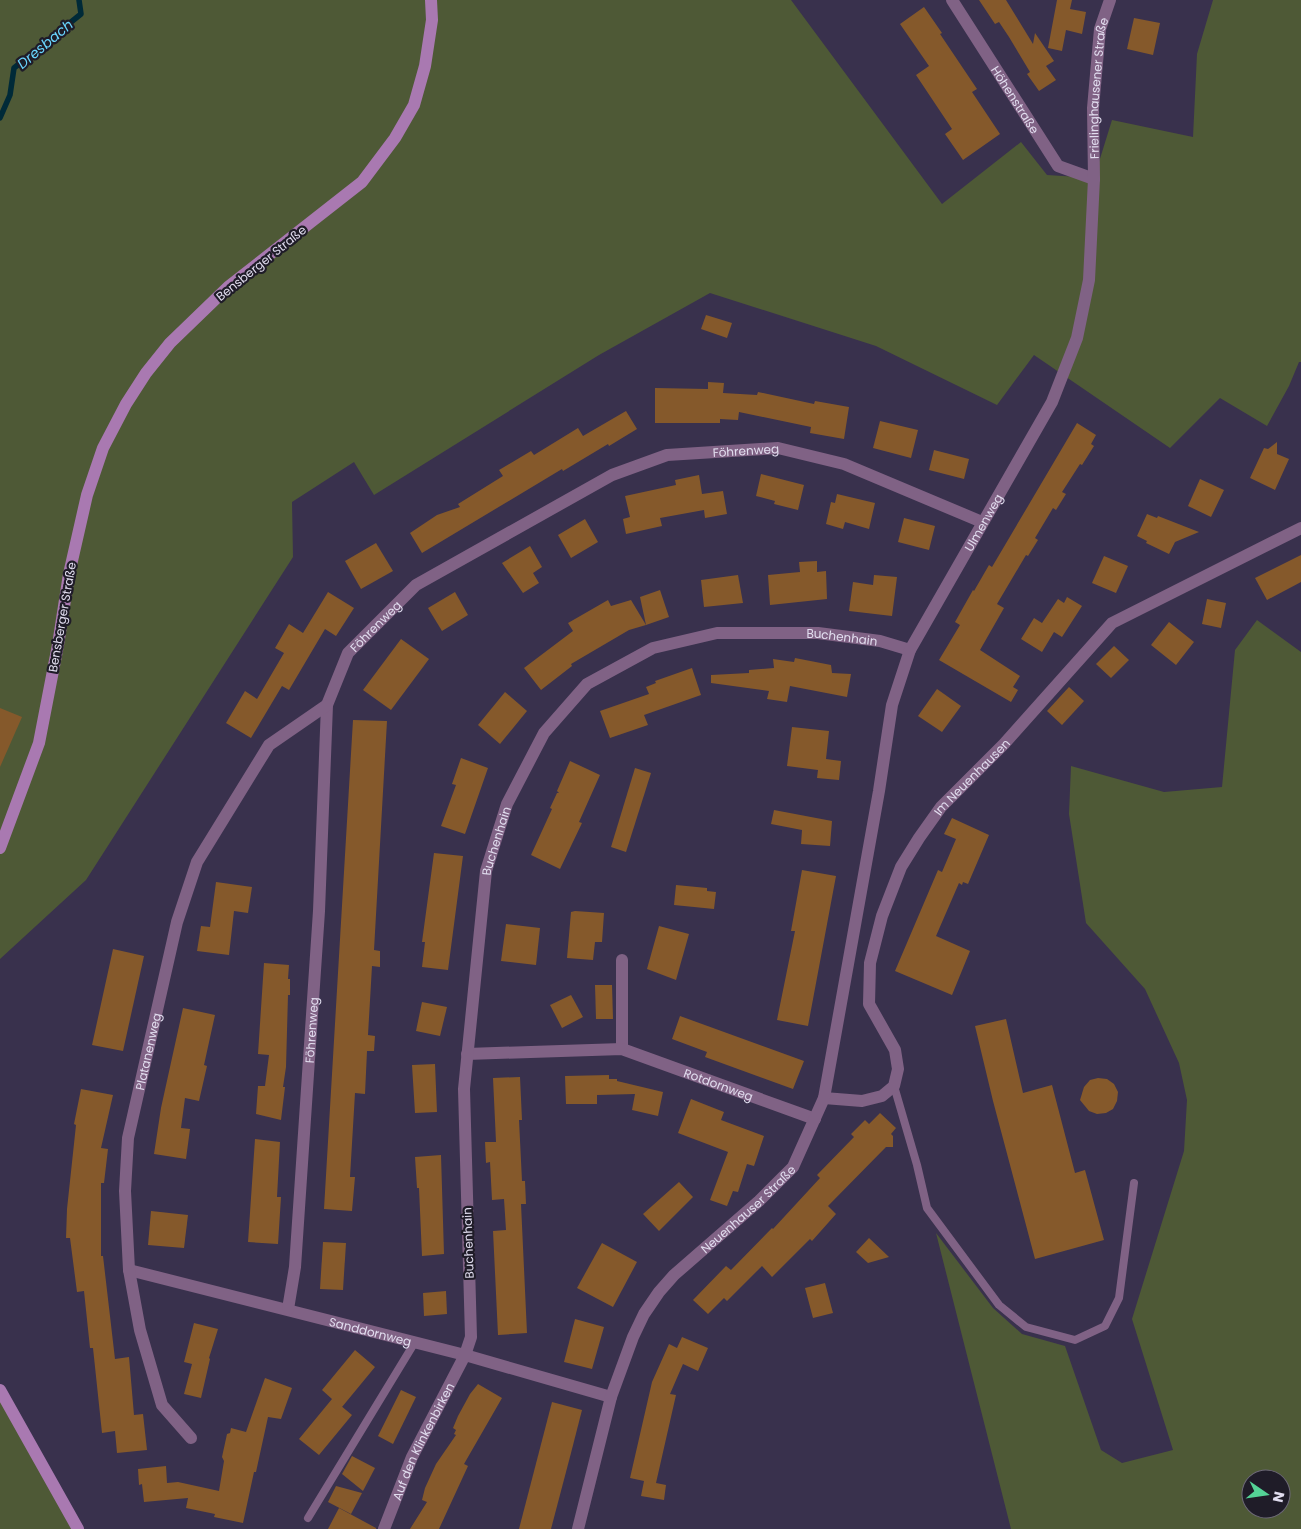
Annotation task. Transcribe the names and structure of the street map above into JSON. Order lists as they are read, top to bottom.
{
  "streets": {
    "main road": ["Bensberger Straße"],
    "street": [
      "Frielinghausener Straße",
      "Höhenstraße",
      "Föhrenweg",
      "Ulmenweg",
      "Buchenhain",
      "Im Neuenhausen",
      "Platanenweg",
      "Rotdornweg",
      "Neuenhauser Straße",
      "Sanddornweg",
      "Auf den Klinkenbirken"
    ]
  },
  "crossings": [
    ["Frielinghausener Straße", "Höhenstraße"],
    ["Frielinghausener Straße", "Ulmenweg"],
    ["Höhenstraße", "Ulmenweg"],
    ["Föhrenweg", "Ulmenweg"],
    ["Föhrenweg", "Platanenweg"],
    ["Föhrenweg", "Sanddornweg"],
    ["Ulmenweg", "Buchenhain"],
    ["Ulmenweg", "Neuenhauser Straße"],
    ["Buchenhain", "Rotdornweg"],
    ["Buchenhain", "Sanddornweg"],
    ["Buchenhain", "Auf den Klinkenbirken"],
    ["Platanenweg", "Sanddornweg"],
    ["Rotdornweg", "Neuenhauser Straße"],
    ["Neuenhauser Straße", "Sanddornweg"],
    ["Sanddornweg", "Auf den Klinkenbirken"]
  ],
  "water": ["Dresbach"],
  "north": "right"
}
